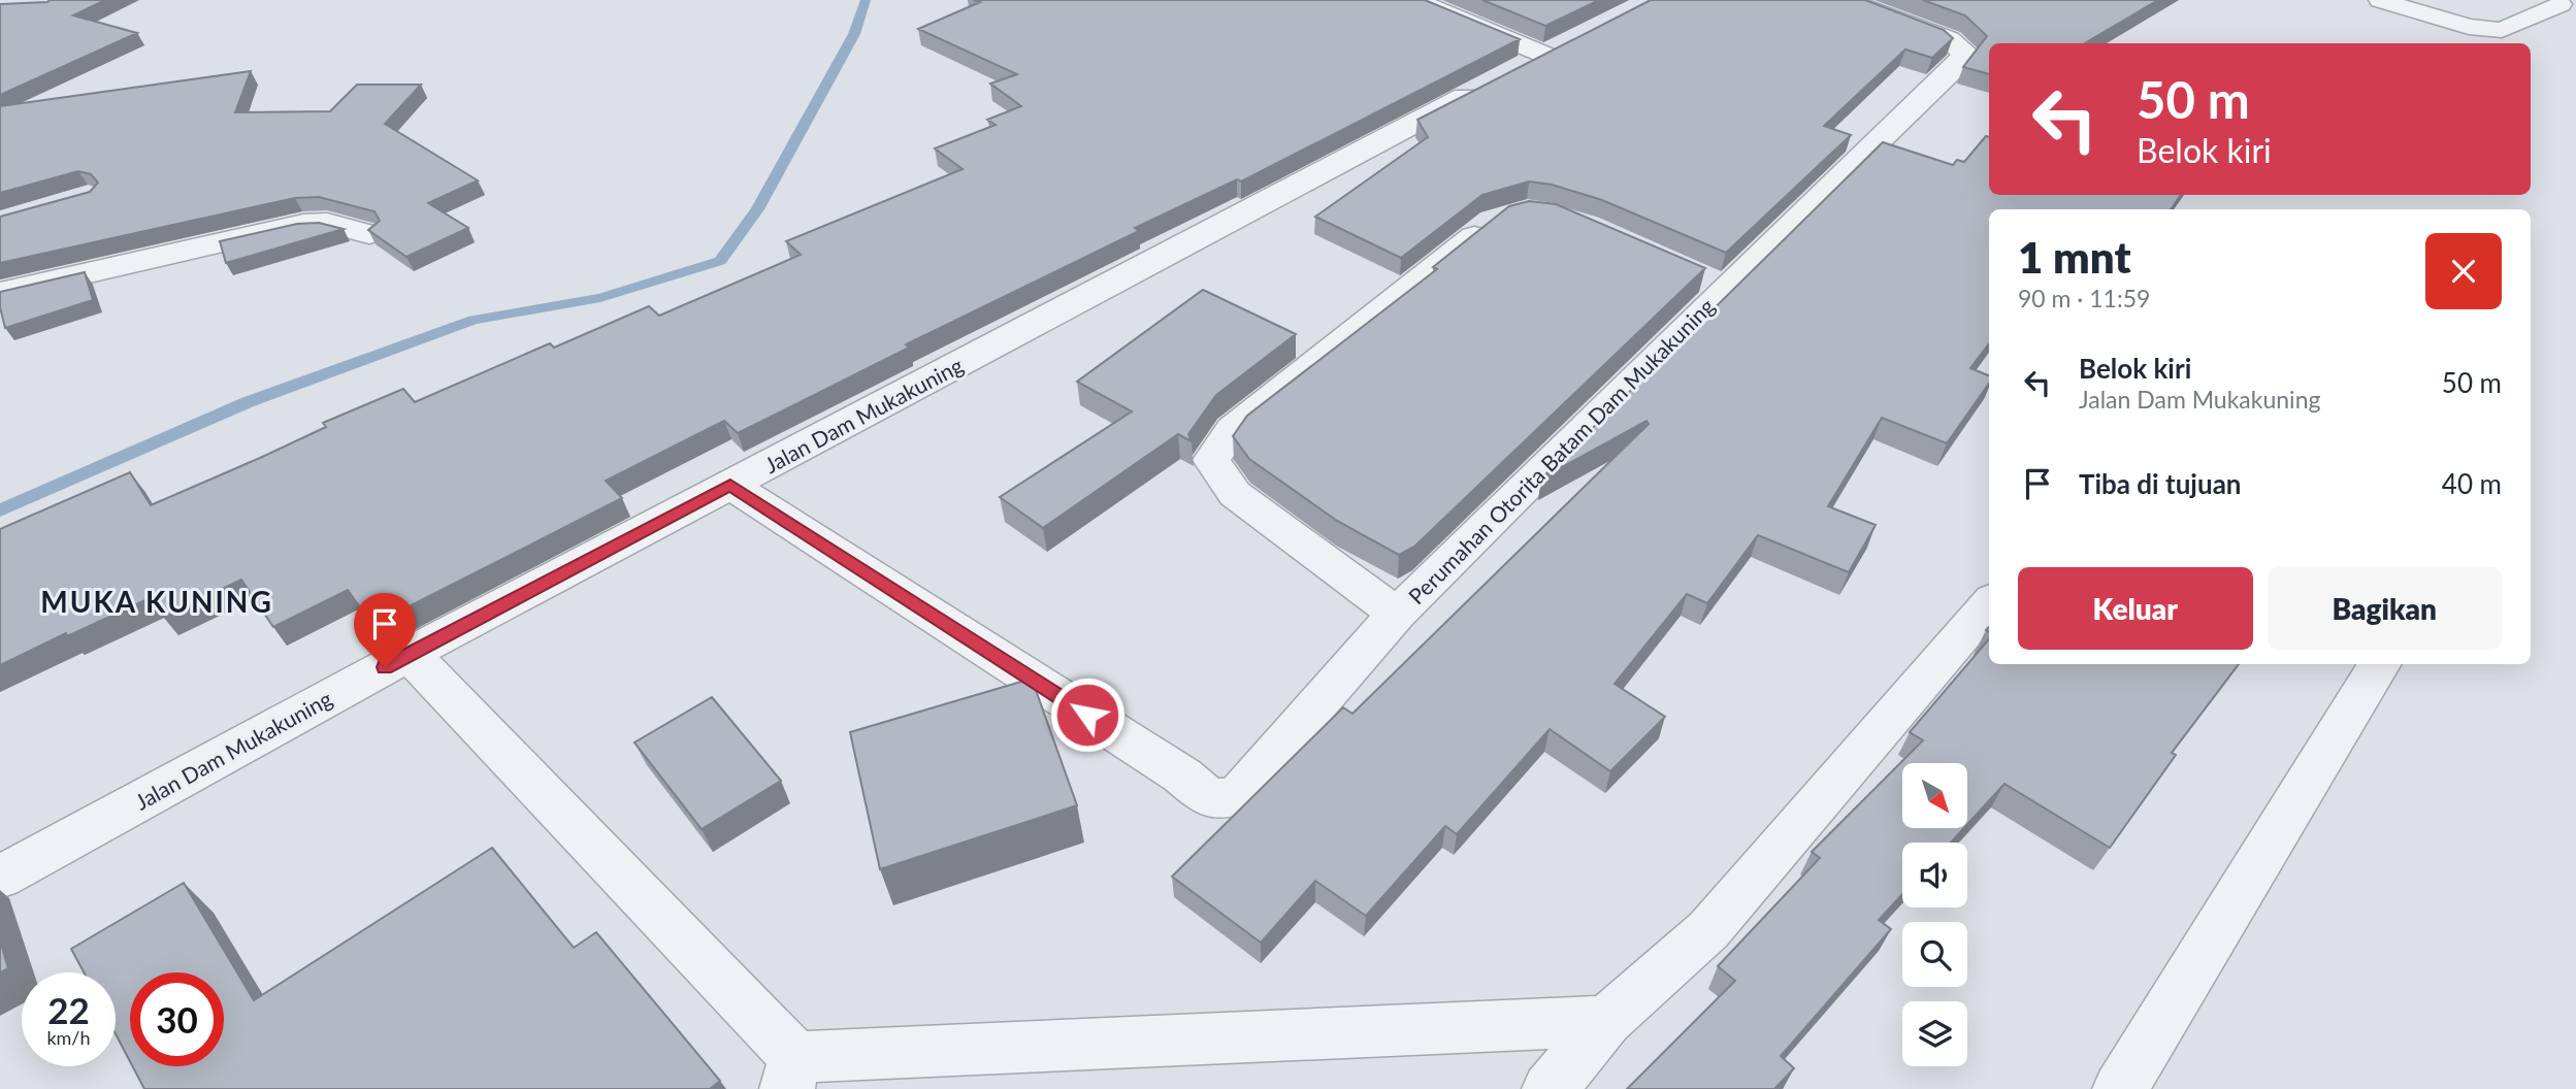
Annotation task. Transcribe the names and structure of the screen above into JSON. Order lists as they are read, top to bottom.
{
  "streets": {
    "street": ["Jalan Dam Mukakuning", "Perumahan Otorita Batam Dam Mukakuning"]
  },
  "crossings": [
    ["Jalan Dam Mukakuning", "Perumahan Otorita Batam Dam Mukakuning"]
  ],
  "districts": ["MUKA KUNING"],
  "north": "bottom right",
  "page": {
    "turn": ["50 m", "Belok kiri"],
    "heading": ["1 mnt", "90 m · 11:59"],
    "list": [
      {
        "name": "Belok kiri",
        "note": "Jalan Dam Mukakuning",
        "value": "50 m"
      },
      {
        "name": "Tiba di tujuan",
        "value": "40 m"
      }
    ],
    "buttons": ["Keluar", "Bagikan"],
    "speed": "22 km/h",
    "limit": "30"
  }
}
